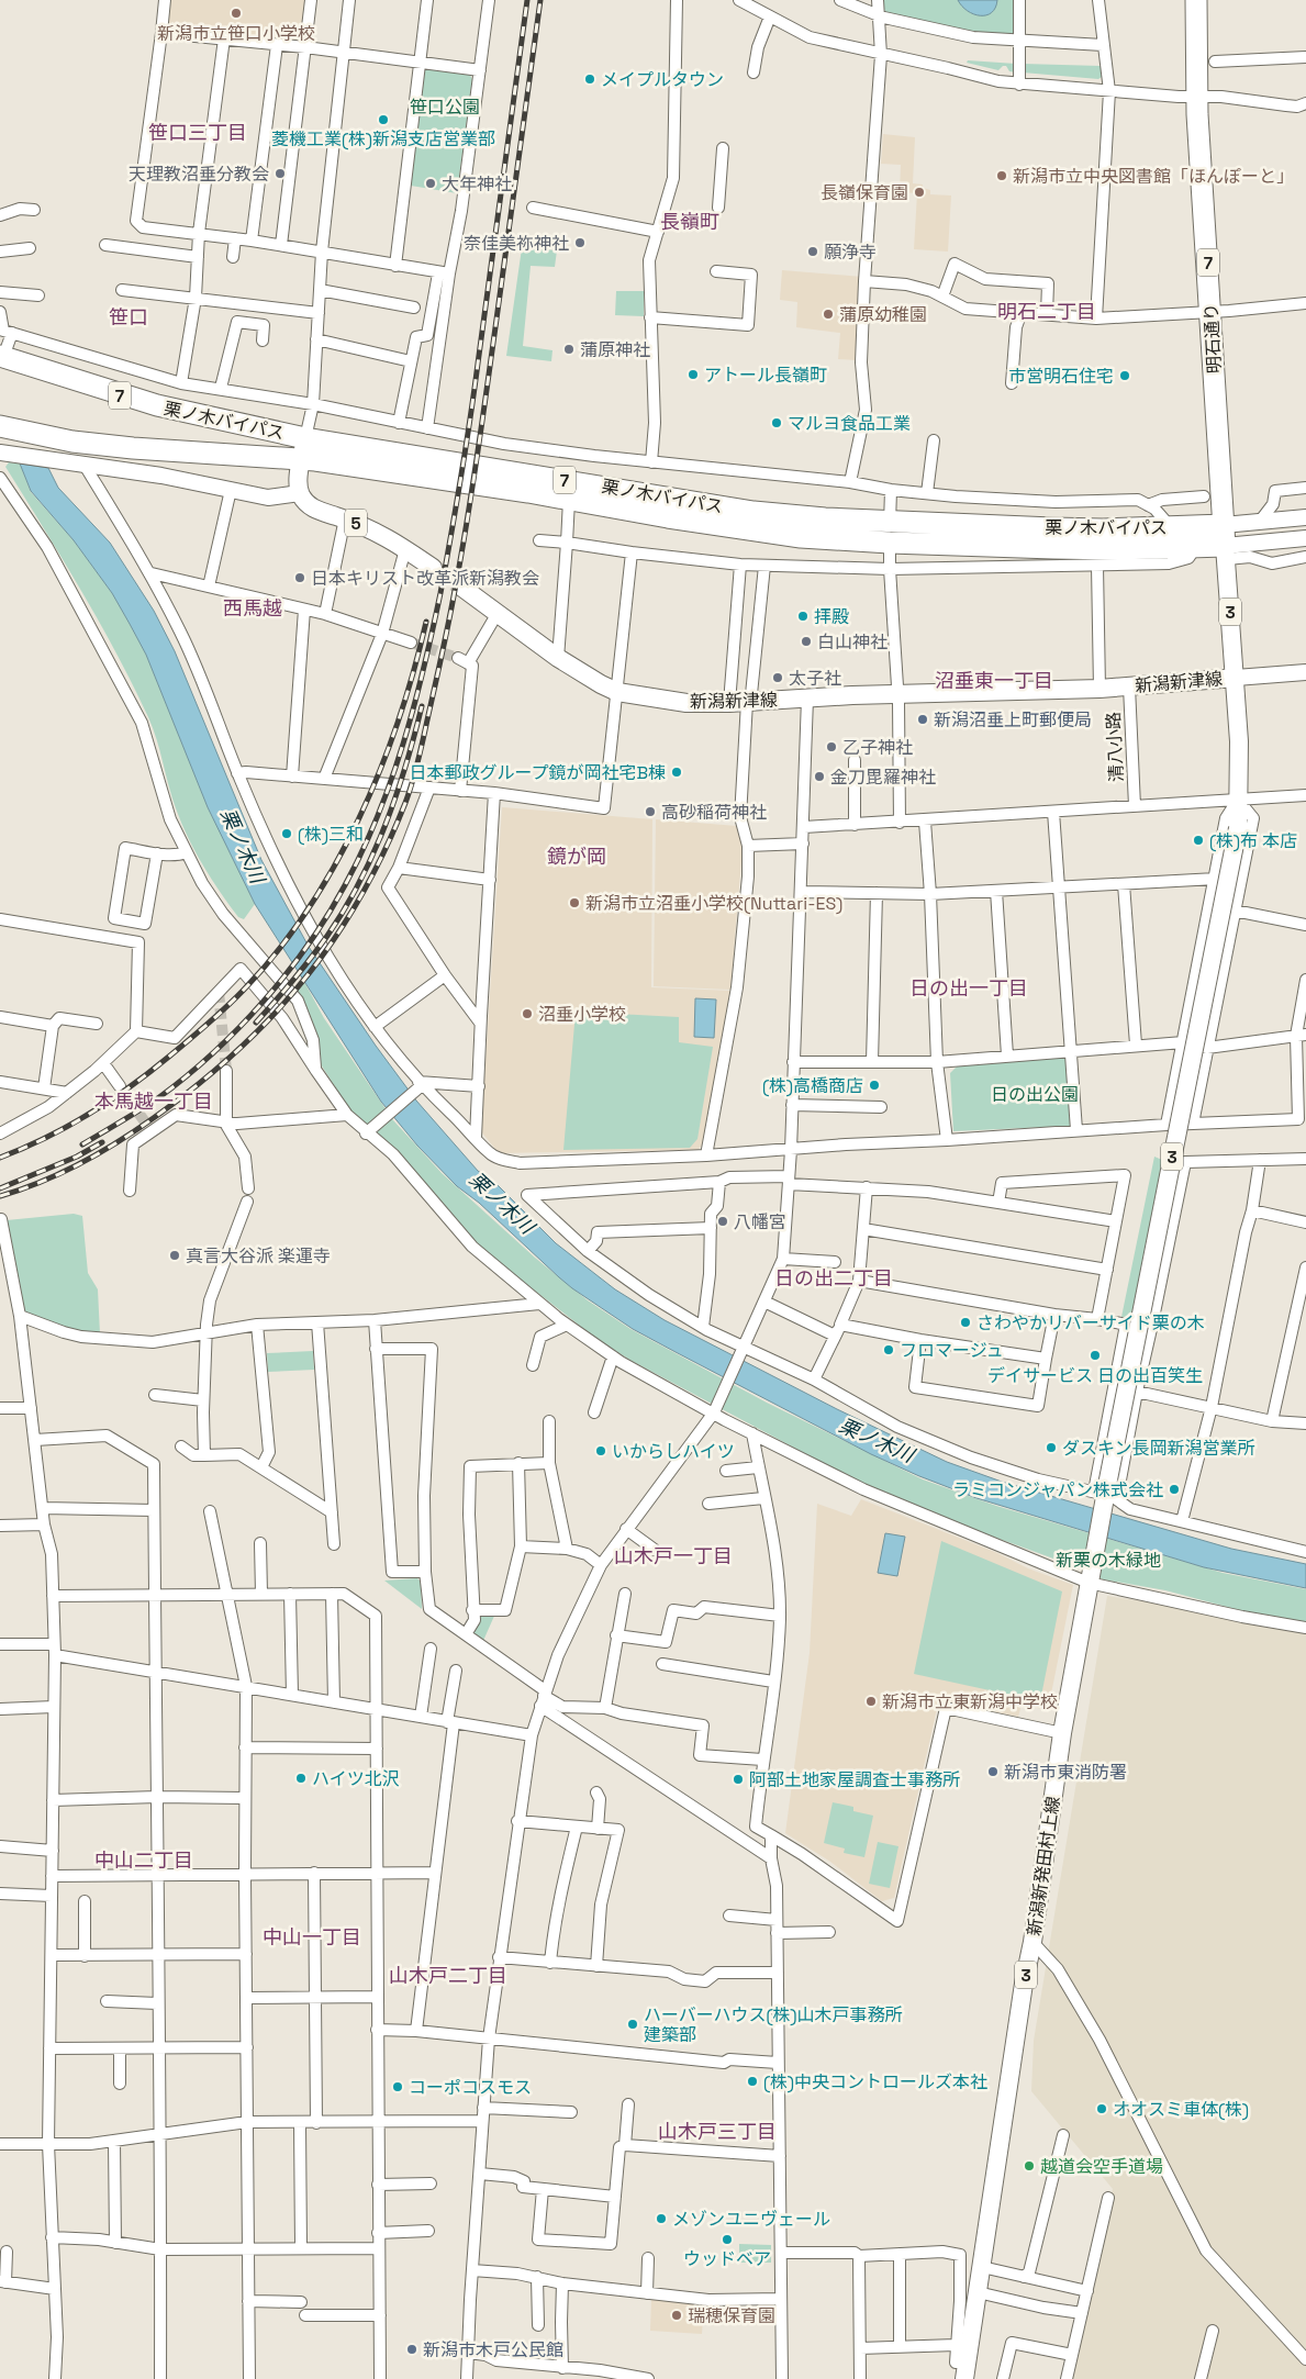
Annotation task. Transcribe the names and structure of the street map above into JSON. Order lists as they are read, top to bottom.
{
  "streets": {
    "highway": ["7", "明石通り", "栗ノ木バイパス"],
    "main road": [
      "5",
      "3",
      "新潟新津線",
      "新潟新発田村上線"
    ],
    "street": ["清八小路"]
  },
  "crossings": [
    ["明石通り", "栗ノ木バイパス"],
    ["明石通り", "3"],
    ["栗ノ木バイパス", "3"],
    ["3", "新潟新津線"],
    ["3", "新潟新発田村上線"],
    ["新潟新津線", "清八小路"]
  ],
  "districts": [
    "笹口三丁目",
    "長嶺町",
    "明石二丁目",
    "笹口",
    "西馬越",
    "沼垂東一丁目",
    "鏡が岡",
    "日の出一丁目",
    "本馬越一丁目",
    "日の出二丁目",
    "山木戸一丁目",
    "中山二丁目",
    "中山一丁目",
    "山木戸二丁目",
    "山木戸三丁目"
  ],
  "water": ["栗ノ木川"],
  "parks": ["笹口公園", "日の出公園", "新栗の木緑地"],
  "places": [
    "新潟市立笹口小学校",
    "メイプルタウン",
    "菱機工業(株)新潟支店営業部",
    "天理教沼垂分教会",
    "新潟市立中央図書館「ほんぽーと」",
    "大年神社",
    "長嶺保育園",
    "奈佳美祢神社",
    "願浄寺",
    "蒲原幼稚園",
    "蒲原神社",
    "アトール長嶺町",
    "市営明石住宅",
    "マルヨ食品工業",
    "日本キリスト改革派新潟教会",
    "拝殿",
    "白山神社",
    "太子社",
    "新潟沼垂上町郵便局",
    "乙子神社",
    "日本郵政グループ鏡が岡社宅B棟",
    "金刀毘羅神社",
    "高砂稲荷神社",
    "(株)三和",
    "(株)布 本店",
    "新潟市立沼垂小学校(Nuttari-ES)",
    "沼垂小学校",
    "(株)高橋商店",
    "八幡宮",
    "真言大谷派 楽運寺",
    "さわやかリバーサイド栗の木",
    "フロマージュ",
    "デイサービス 日の出百笑生",
    "ダスキン長岡新潟営業所",
    "いからしハイツ",
    "ラミコンジャパン株式会社",
    "新潟市立東新潟中学校",
    "新潟市東消防署",
    "ハイツ北沢",
    "阿部土地家屋調査士事務所",
    "ハーバーハウス(株)山木戸事務所 建築部",
    "(株)中央コントロールズ本社",
    "コーポコスモス",
    "オオスミ車体(株)",
    "越道会空手道場",
    "メゾンユニヴェール",
    "ウッドベア",
    "瑞穂保育園",
    "新潟市木戸公民館"
  ]
}
